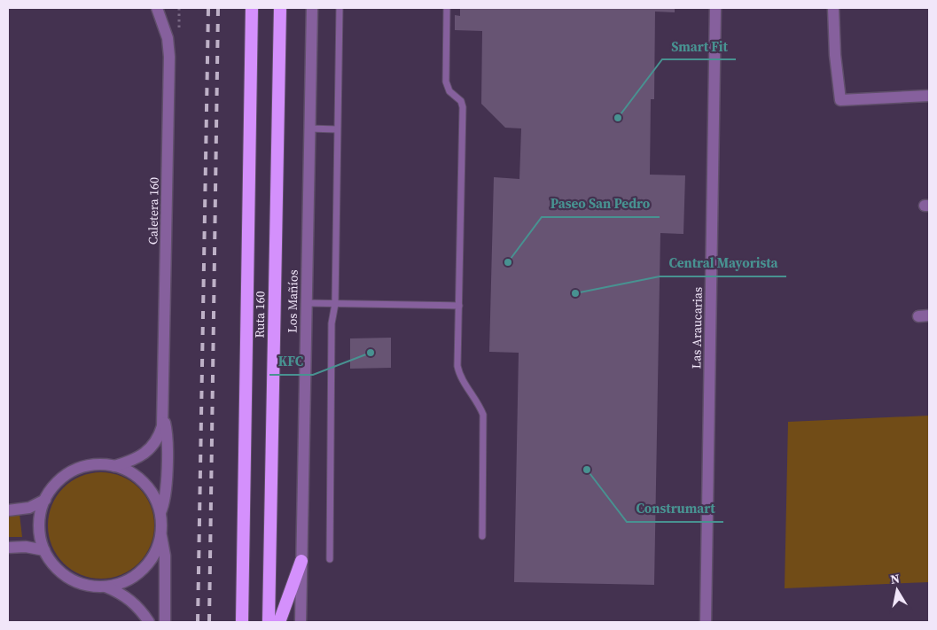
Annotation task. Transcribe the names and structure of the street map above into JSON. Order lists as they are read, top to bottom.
{
  "streets": {
    "highway": ["Ruta 160"],
    "street": ["Caletera 160", "Los Mañíos", "Las Araucarias"]
  },
  "places": [
    "Smart Fit",
    "Paseo San Pedro",
    "Central Mayorista",
    "KFC",
    "Construmart"
  ],
  "north": "top"
}
